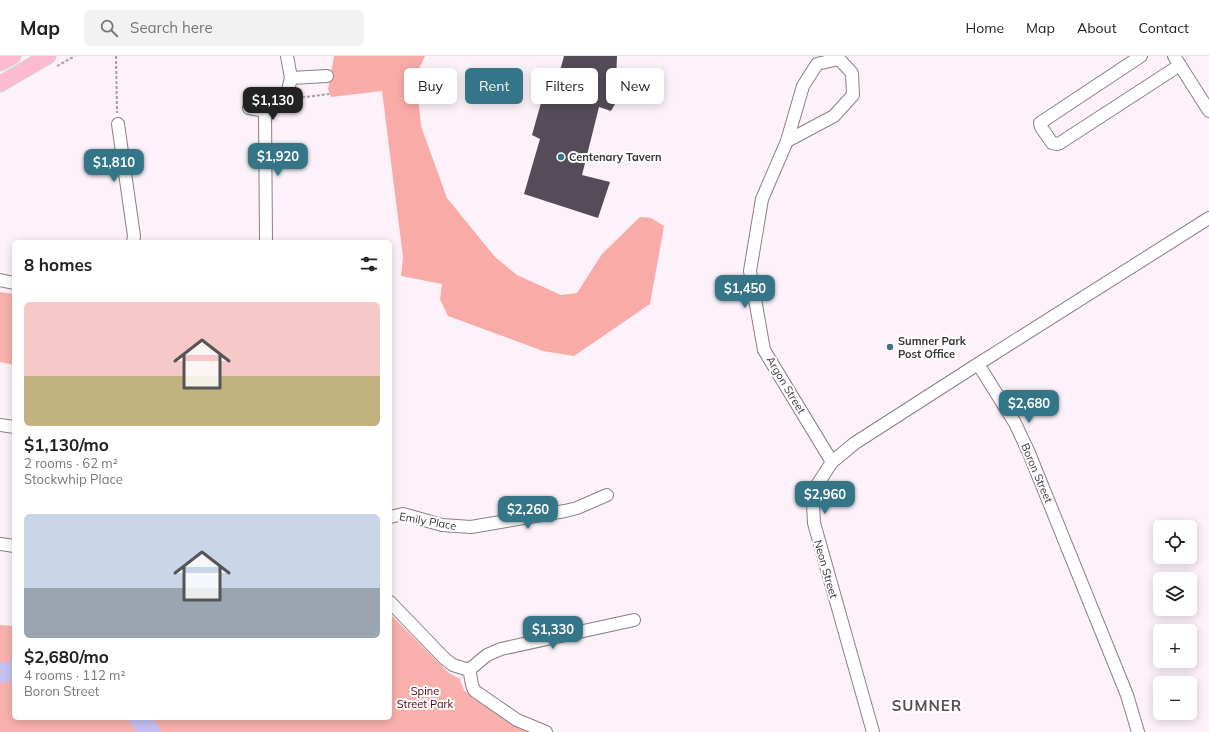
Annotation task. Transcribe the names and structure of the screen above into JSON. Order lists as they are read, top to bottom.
{
  "streets": {
    "street": [
      "Argon Street",
      "Boron Street",
      "Emily Place",
      "Neon Street"
    ]
  },
  "crossings": [
    ["Argon Street", "Neon Street"],
    ["Boron Street", "Neon Street"]
  ],
  "districts": ["SUMNER"],
  "parks": ["Spine Street Park"],
  "places": ["Centenary Tavern", "Sumner Park Post Office"],
  "page": {
    "header": "Map",
    "search": "Search here",
    "nav": [
      "Home",
      "Map",
      "About",
      "Contact"
    ],
    "chip": [
      "Buy",
      "Rent",
      "Filters",
      "New"
    ],
    "price": [
      "$1,130",
      "$1,920",
      "$1,810",
      "$1,450",
      "$2,680",
      "$2,960",
      "$2,260",
      "$1,330"
    ],
    "heading": "8 homes",
    "list": [
      {
        "name": "$1,130/mo",
        "note": "2 rooms · 62 m² · Stockwhip Place"
      },
      {
        "name": "$2,680/mo",
        "note": "4 rooms · 112 m² · Boron Street"
      }
    ],
    "map_buttons": ["+", "−"]
  }
}
